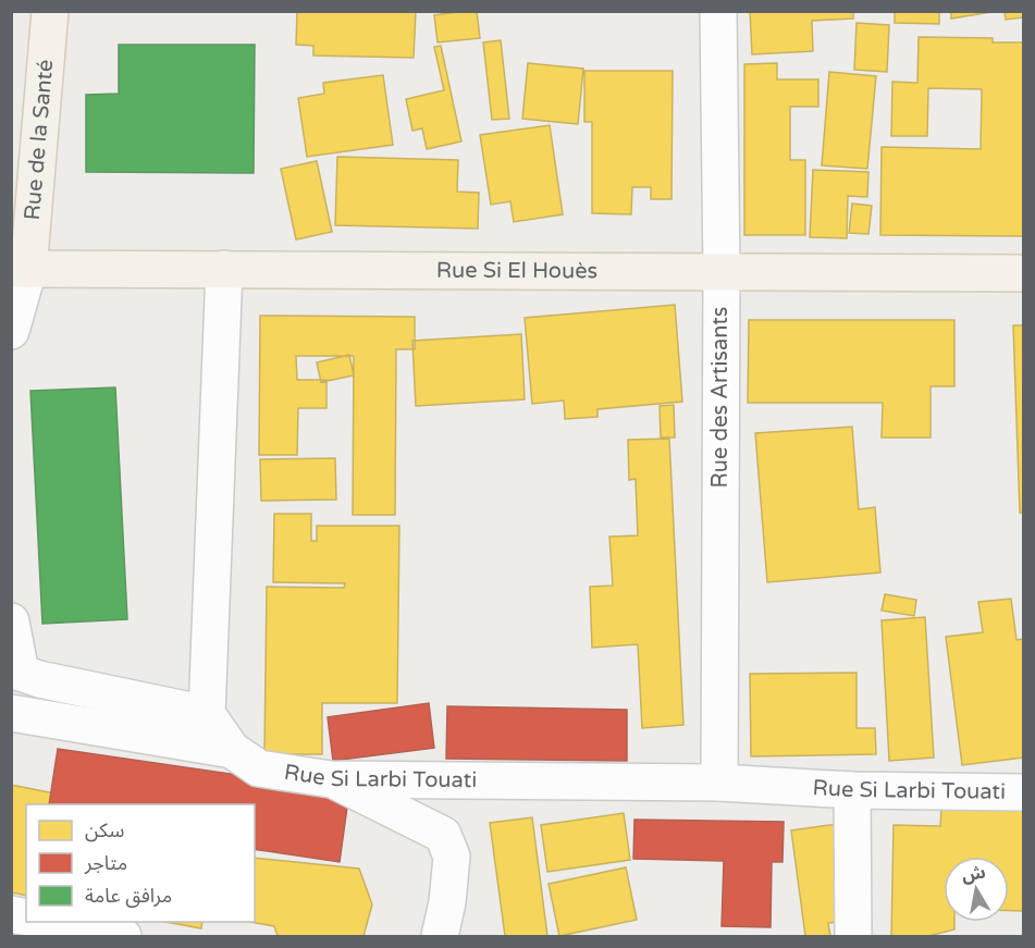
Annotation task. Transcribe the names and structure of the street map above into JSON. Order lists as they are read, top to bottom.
{
  "streets": {
    "main road": ["Rue de la Santé", "Rue Si El Houès"],
    "street": ["Rue des Artisants", "Rue Si Larbi Touati"]
  },
  "crossings": [
    ["Rue de la Santé", "Rue Si El Houès"],
    ["Rue Si El Houès", "Rue des Artisants"],
    ["Rue des Artisants", "Rue Si Larbi Touati"]
  ],
  "legend": ["سكن", "متاجر", "مرافق عامة"],
  "north": "top"
}
